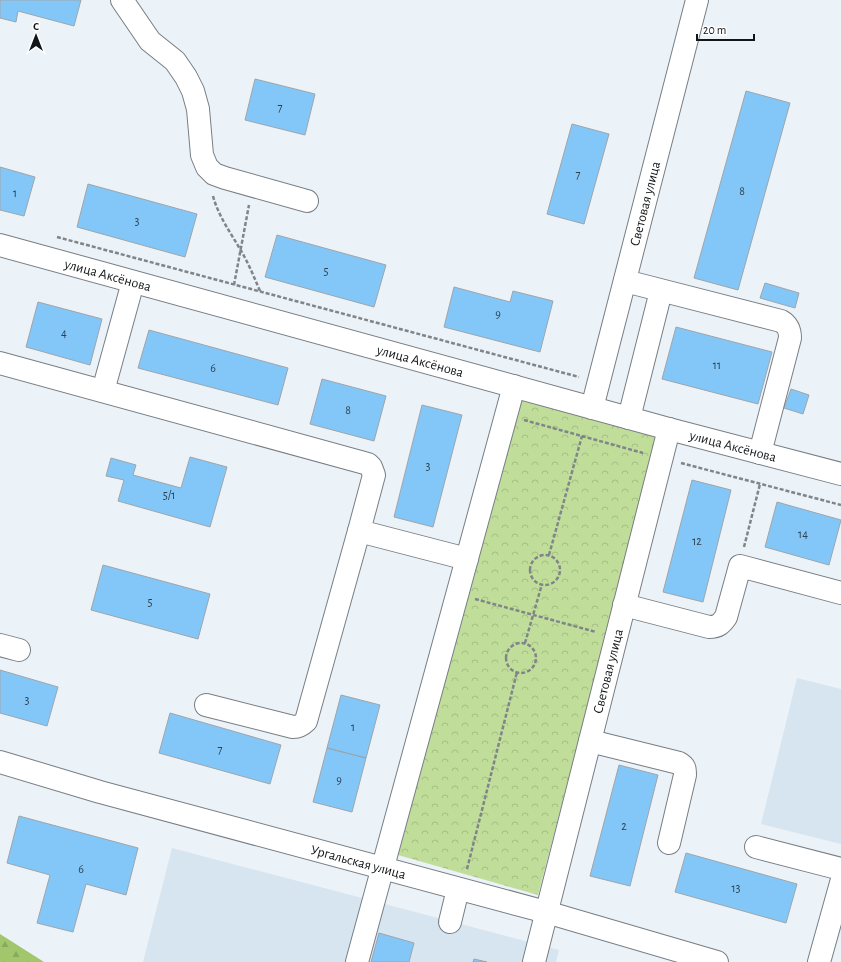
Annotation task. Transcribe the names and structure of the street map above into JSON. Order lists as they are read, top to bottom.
{
  "streets": {
    "street": ["Световая улица", "улица Аксёнова", "Ургальская улица"]
  },
  "crossings": [
    ["Световая улица", "улица Аксёнова"],
    ["Световая улица", "Ургальская улица"]
  ],
  "house_numbers": [
    "7",
    "7",
    "8",
    "1",
    "3",
    "5",
    "9",
    "4",
    "11",
    "6",
    "8",
    "3",
    "5/1",
    "14",
    "12",
    "5",
    "3",
    "1",
    "7",
    "9",
    "2",
    "6",
    "13"
  ],
  "scale_bar": "20 m",
  "north": "top"
}
